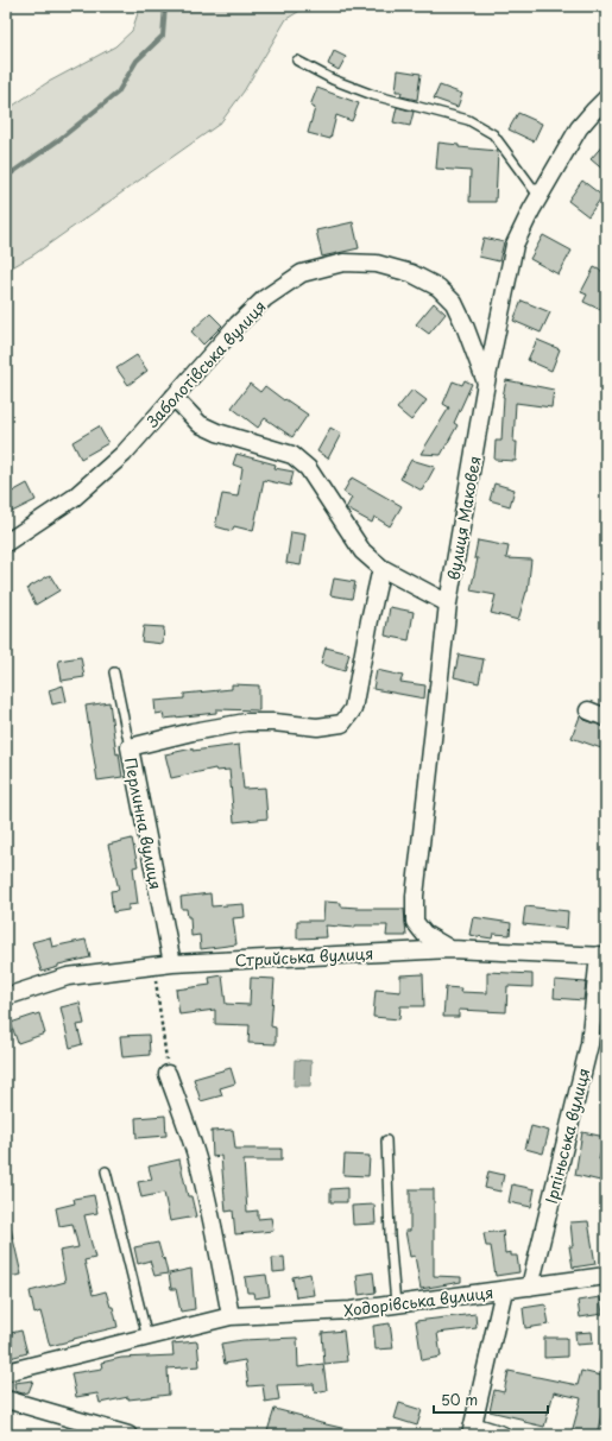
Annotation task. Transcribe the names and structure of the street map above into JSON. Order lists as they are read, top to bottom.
{
  "streets": {
    "street": [
      "Заболотівська вулиця",
      "вулиця Маковея",
      "Перлинна вулиця",
      "Стрийська вулиця",
      "Ірпіньська вулиця",
      "Ходорівська вулиця"
    ]
  },
  "crossings": [
    ["Заболотівська вулиця", "вулиця Маковея"],
    ["вулиця Маковея", "Стрийська вулиця"],
    ["Перлинна вулиця", "Стрийська вулиця"],
    ["Стрийська вулиця", "Ірпіньська вулиця"],
    ["Ірпіньська вулиця", "Ходорівська вулиця"]
  ],
  "scale_bar": "50 m"
}
